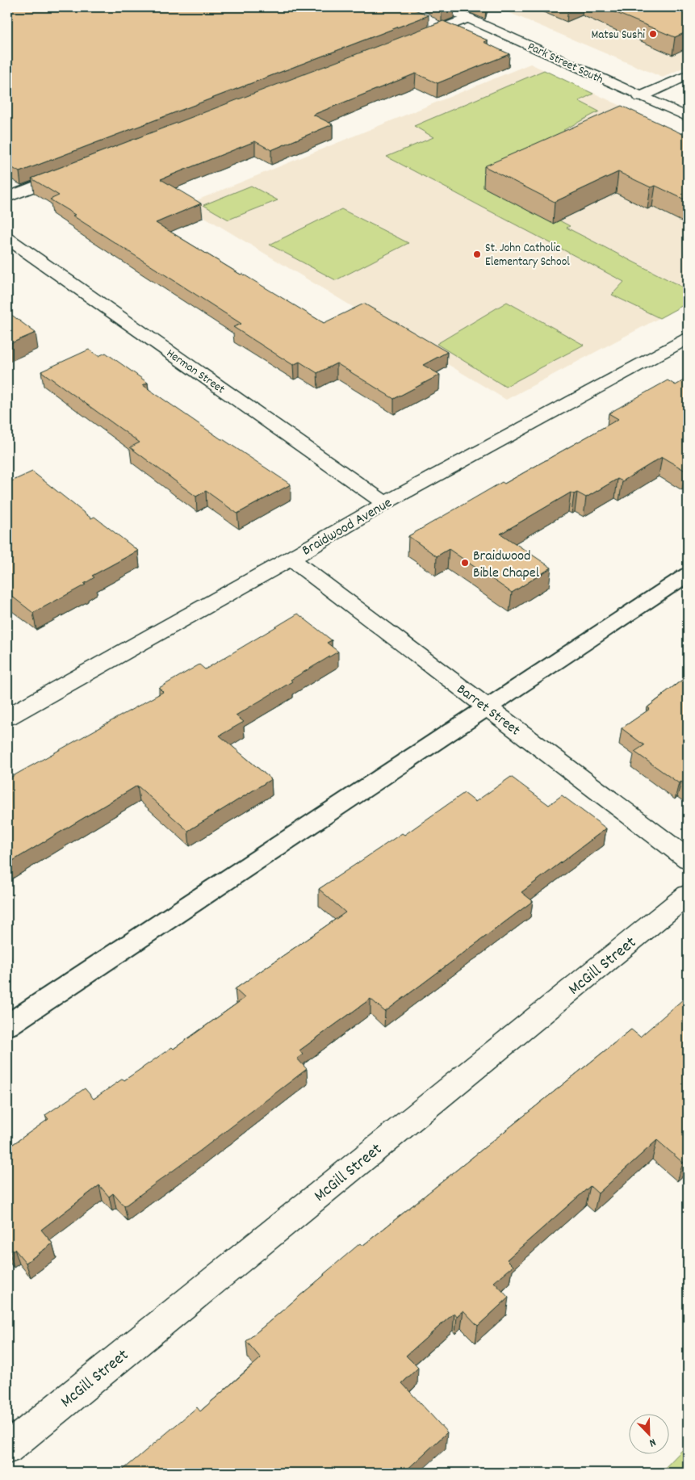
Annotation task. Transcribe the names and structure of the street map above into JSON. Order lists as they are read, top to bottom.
{
  "streets": {
    "street": [
      "Park Street South",
      "Herman Street",
      "Braidwood Avenue",
      "Barret Street",
      "McGill Street"
    ]
  },
  "crossings": [
    ["Herman Street", "Braidwood Avenue"],
    ["Braidwood Avenue", "Barret Street"]
  ],
  "places": ["Matsu Sushi", "St. John Catholic Elementary School", "Braidwood Bible Chapel"],
  "north": "bottom right"
}
